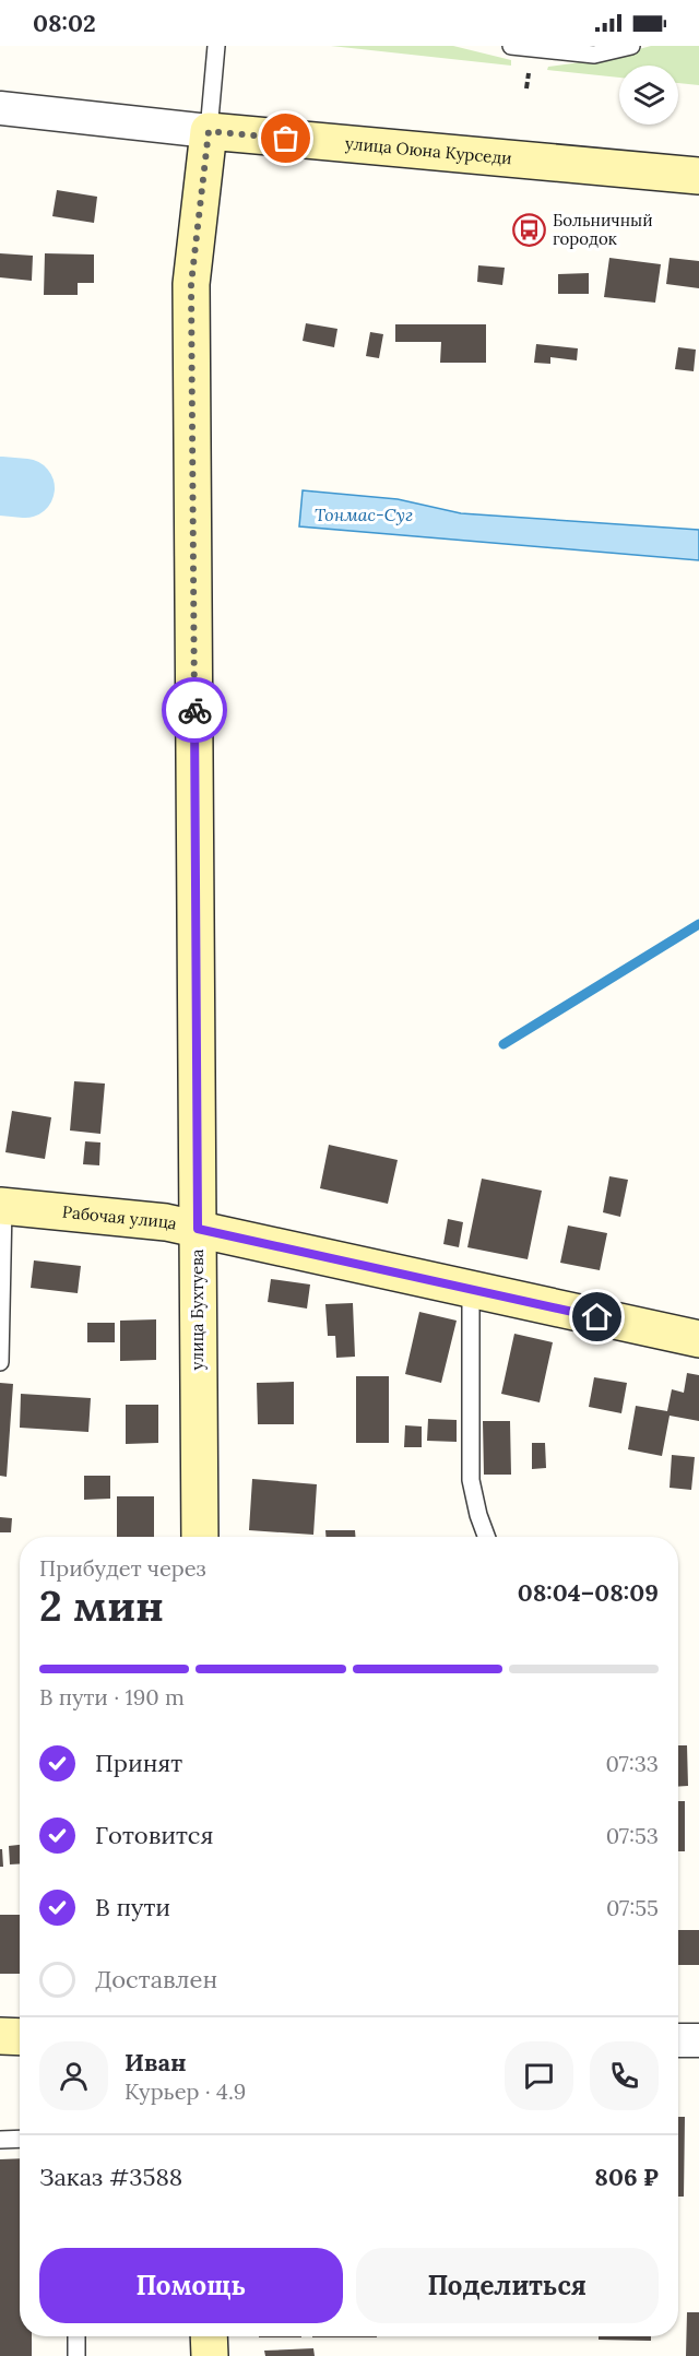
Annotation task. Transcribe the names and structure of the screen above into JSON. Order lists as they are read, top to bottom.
{
  "streets": {
    "street": ["улица Оюна Курседи", "Рабочая улица", "улица Бухтуева"]
  },
  "crossings": [
    ["улица Оюна Курседи", "улица Бухтуева"],
    ["Рабочая улица", "улица Бухтуева"]
  ],
  "water": ["Тонмас-Суг"],
  "places": {
    "bus stop": ["Больничный городок"]
  },
  "page": {
    "status": "08:02",
    "heading": ["2 мин", "Прибудет через", "08:04–08:09"],
    "panel": [
      "Иван",
      "Курьер · 4.9",
      "Заказ #3588",
      "806 ₽"
    ],
    "bar": "В пути · 190 m",
    "list": [
      ["Принят", "07:33"],
      ["Готовится", "07:53"],
      ["В пути", "07:55"],
      "Доставлен"
    ],
    "buttons": ["Помощь", "Поделиться"]
  }
}
